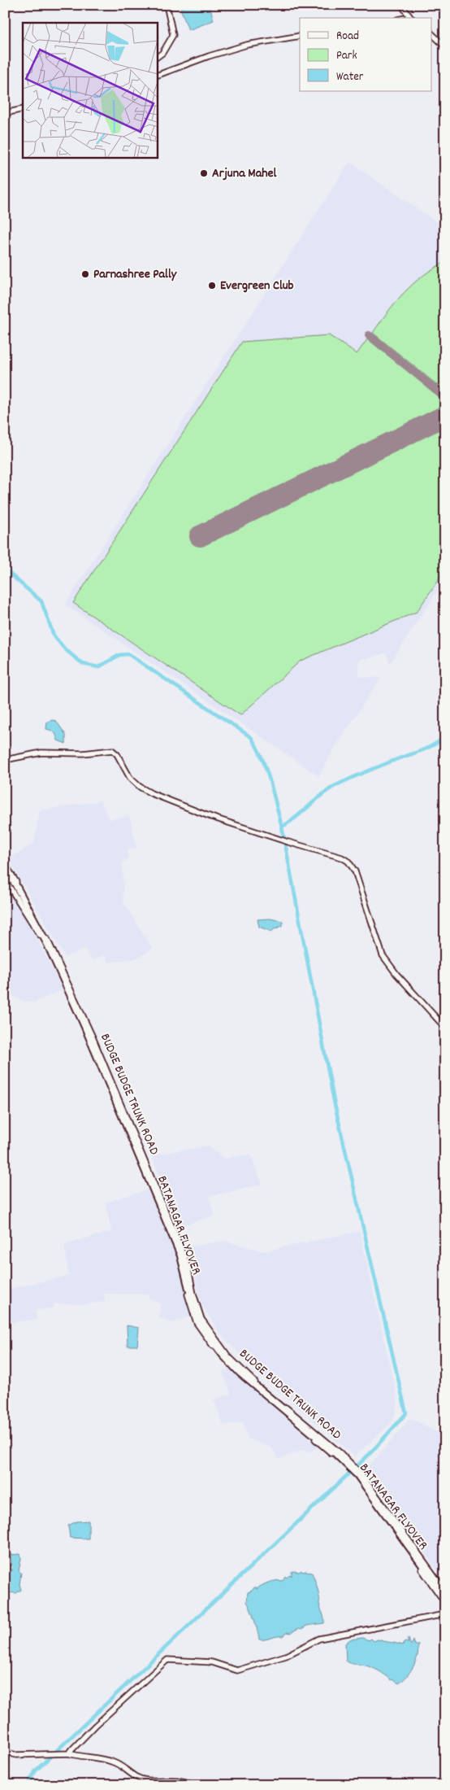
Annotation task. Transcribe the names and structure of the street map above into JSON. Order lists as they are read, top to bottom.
{
  "streets": {
    "main road": ["BATANAGAR FLYOVER"],
    "street": ["BUDGE BUDGE TRUNK ROAD"]
  },
  "places": ["Arjuna Mahel", "Parnashree Pally", "Evergreen Club"],
  "legend": ["Road", "Park", "Water"]
}
